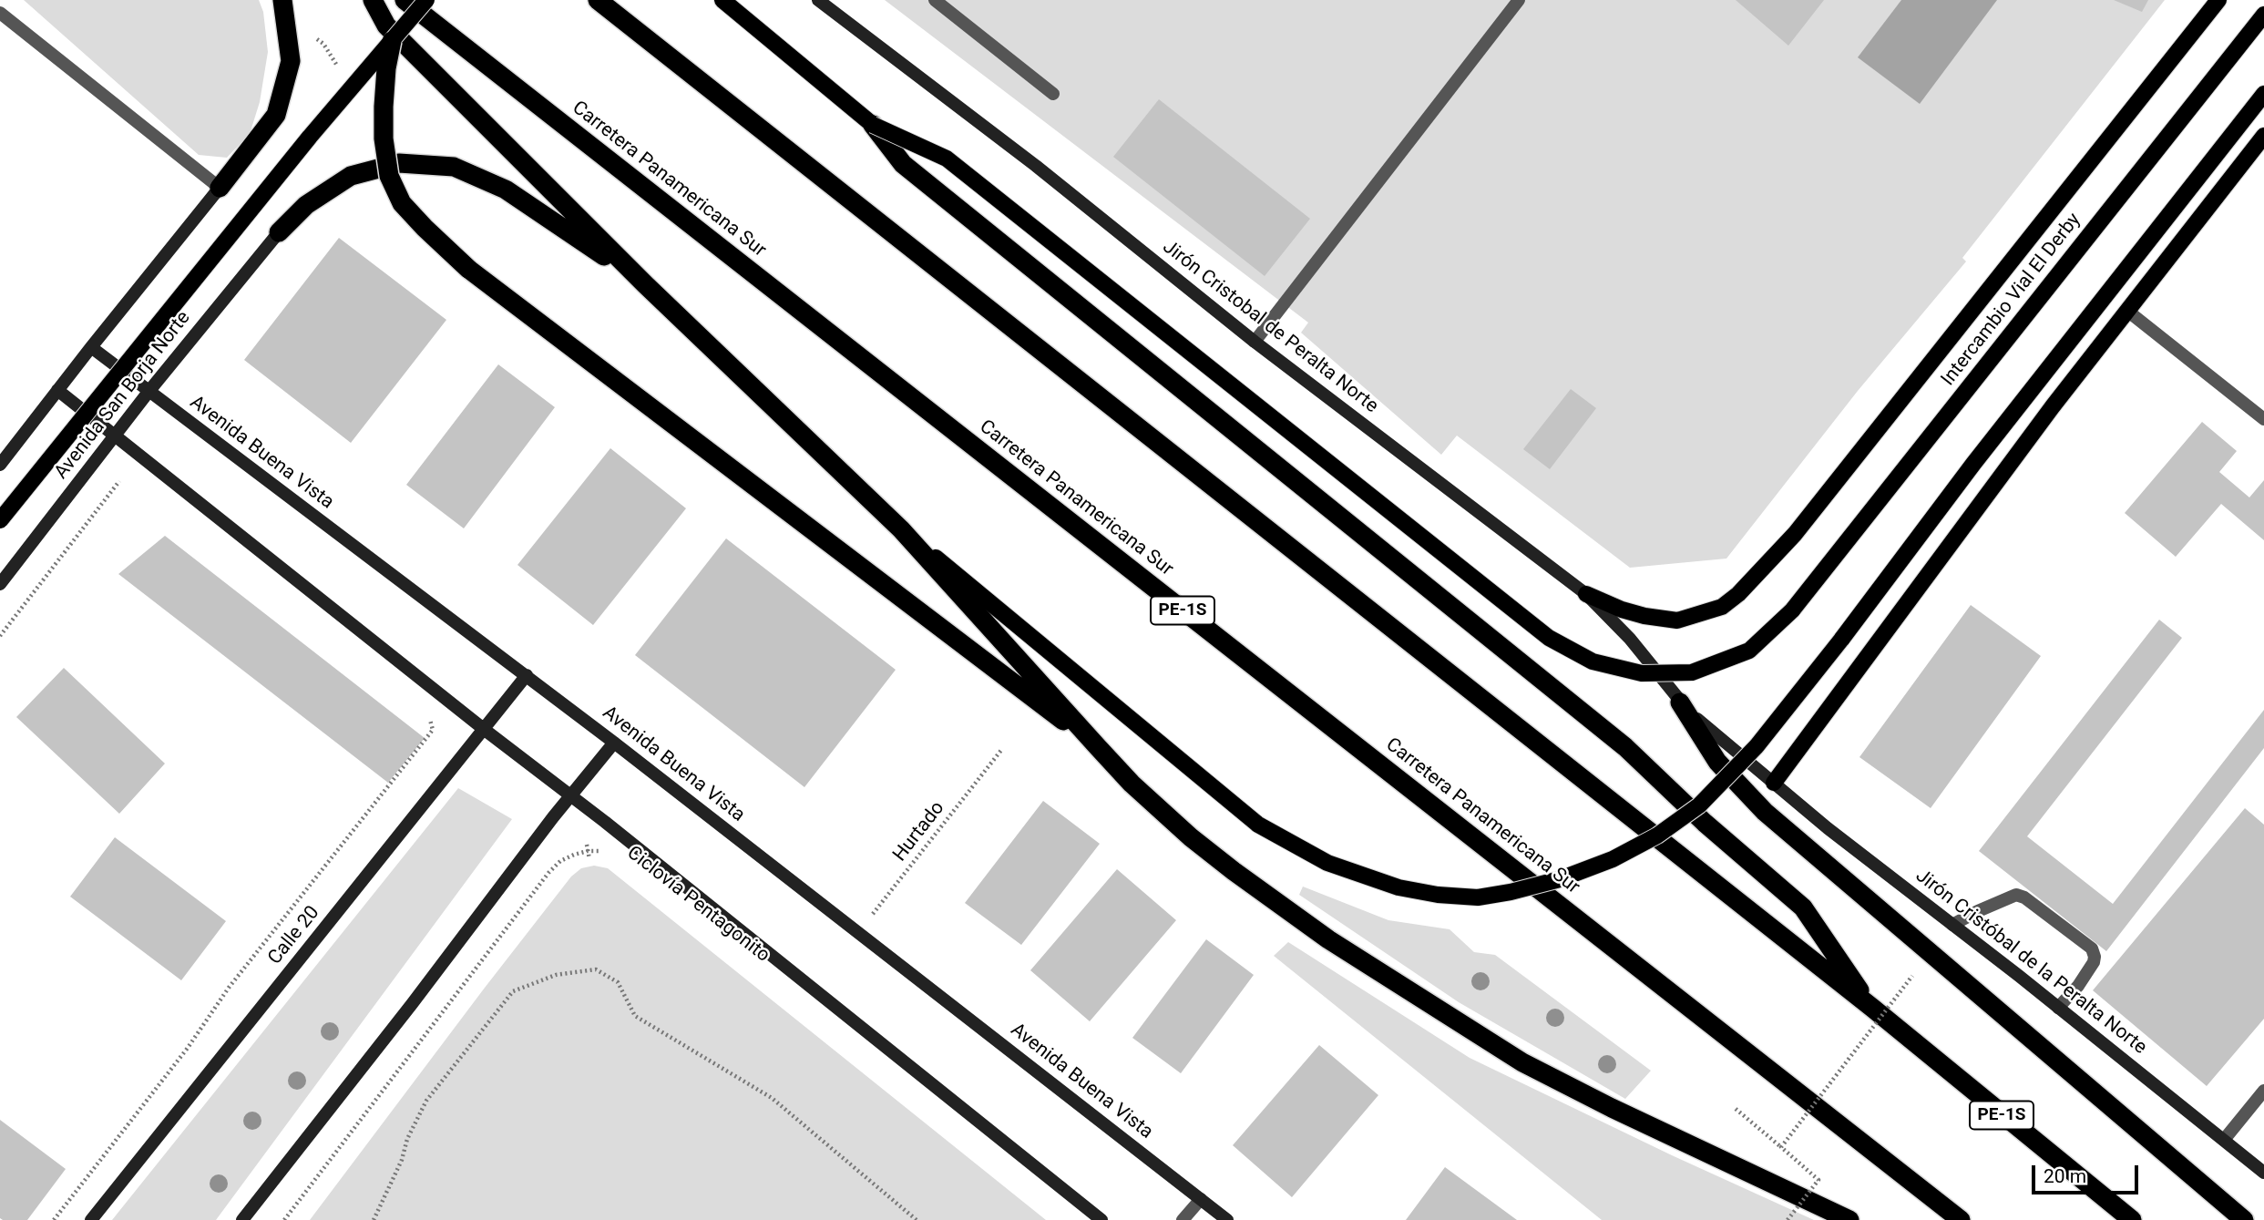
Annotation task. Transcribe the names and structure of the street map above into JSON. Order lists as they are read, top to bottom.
{
  "streets": {
    "highway": ["Carretera Panamericana Sur", "PE-1S"],
    "main road": [
      "Intercambio Vial El Derby",
      "Jirón Cristobal de Peralta Norte",
      "Avenida San Borja Norte",
      "Avenida Buena Vista",
      "Calle 20",
      "Jirón Cristóbal de la Peralta Norte"
    ],
    "path": ["Hurtado", "Ciclovía Pentagonito"]
  },
  "crossings": [
    ["Jirón Cristobal de Peralta Norte", "Jirón Cristóbal de la Peralta Norte"],
    ["Avenida San Borja Norte", "Avenida Buena Vista"],
    ["Avenida Buena Vista", "Hurtado"],
    ["Avenida Buena Vista", "Calle 20"]
  ],
  "scale_bar": "20 m"
}
